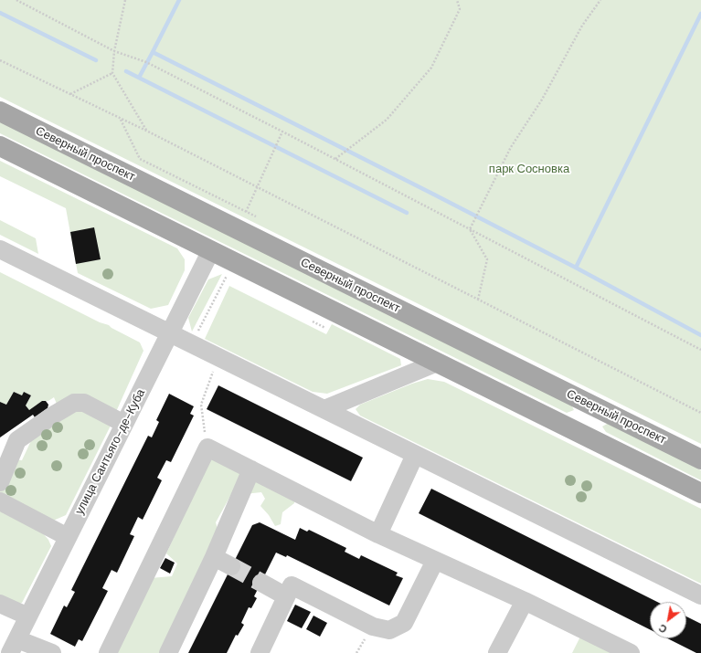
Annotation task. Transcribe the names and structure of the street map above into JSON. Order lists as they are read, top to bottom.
{
  "streets": {
    "main road": ["Северный проспект"],
    "street": ["улица Сантьяго-де-Куба"]
  },
  "parks": ["парк Сосновка"],
  "north": "bottom left"
}
